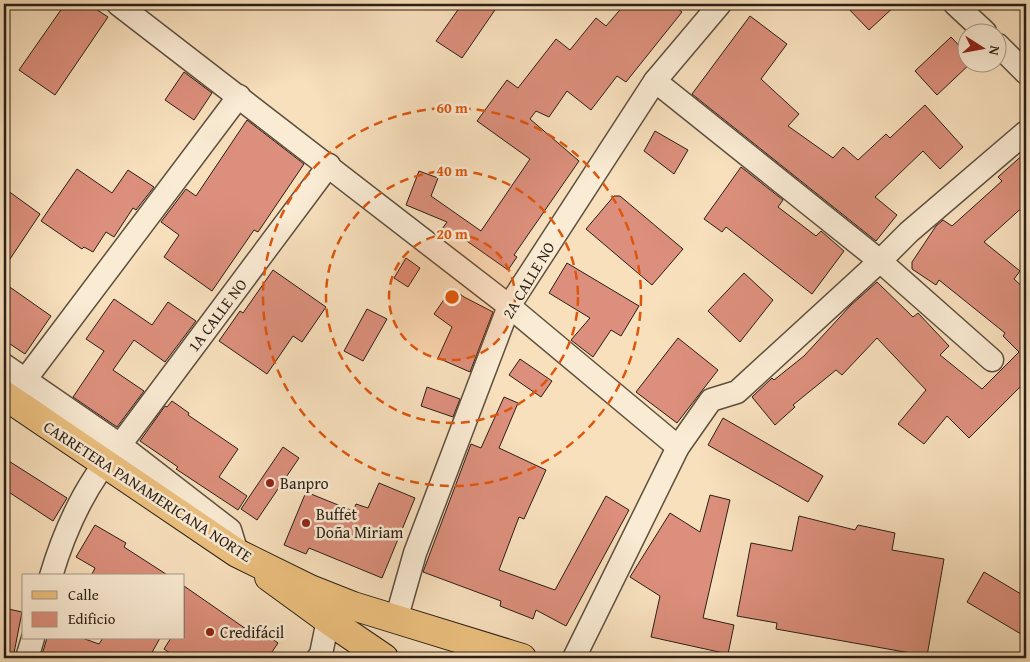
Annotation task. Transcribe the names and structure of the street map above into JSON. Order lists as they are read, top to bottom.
{
  "streets": {
    "main road": ["CARRETERA PANAMERICANA NORTE"],
    "street": ["2A CALLE NO", "1A CALLE NO"]
  },
  "crossings": [
    ["2A CALLE NO", "CARRETERA PANAMERICANA NORTE"],
    ["1A CALLE NO", "CARRETERA PANAMERICANA NORTE"]
  ],
  "places": ["Banpro", "Buffet Doña Miriam", "Credifácil"],
  "legend": ["Calle", "Edificio"],
  "north": "right",
  "rings": ["60 m", "40 m", "20 m"]
}
